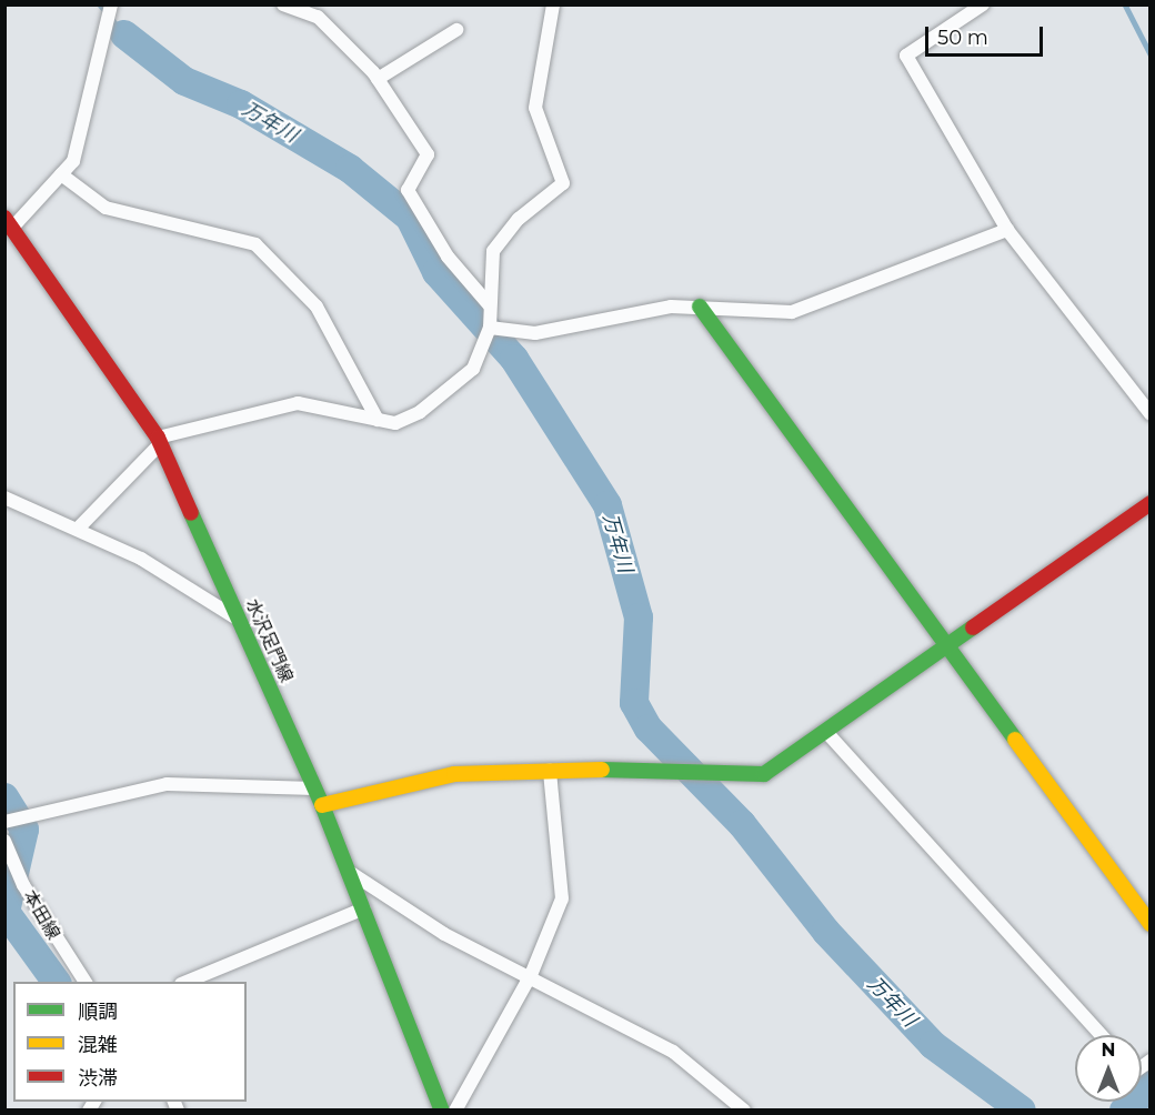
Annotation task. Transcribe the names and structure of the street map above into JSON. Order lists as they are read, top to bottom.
{
  "streets": {
    "street": ["水沢足門線", "本田線"]
  },
  "water": ["万年川"],
  "legend": ["順調", "混雑", "渋滞"],
  "scale_bar": "50 m",
  "north": "top"
}
